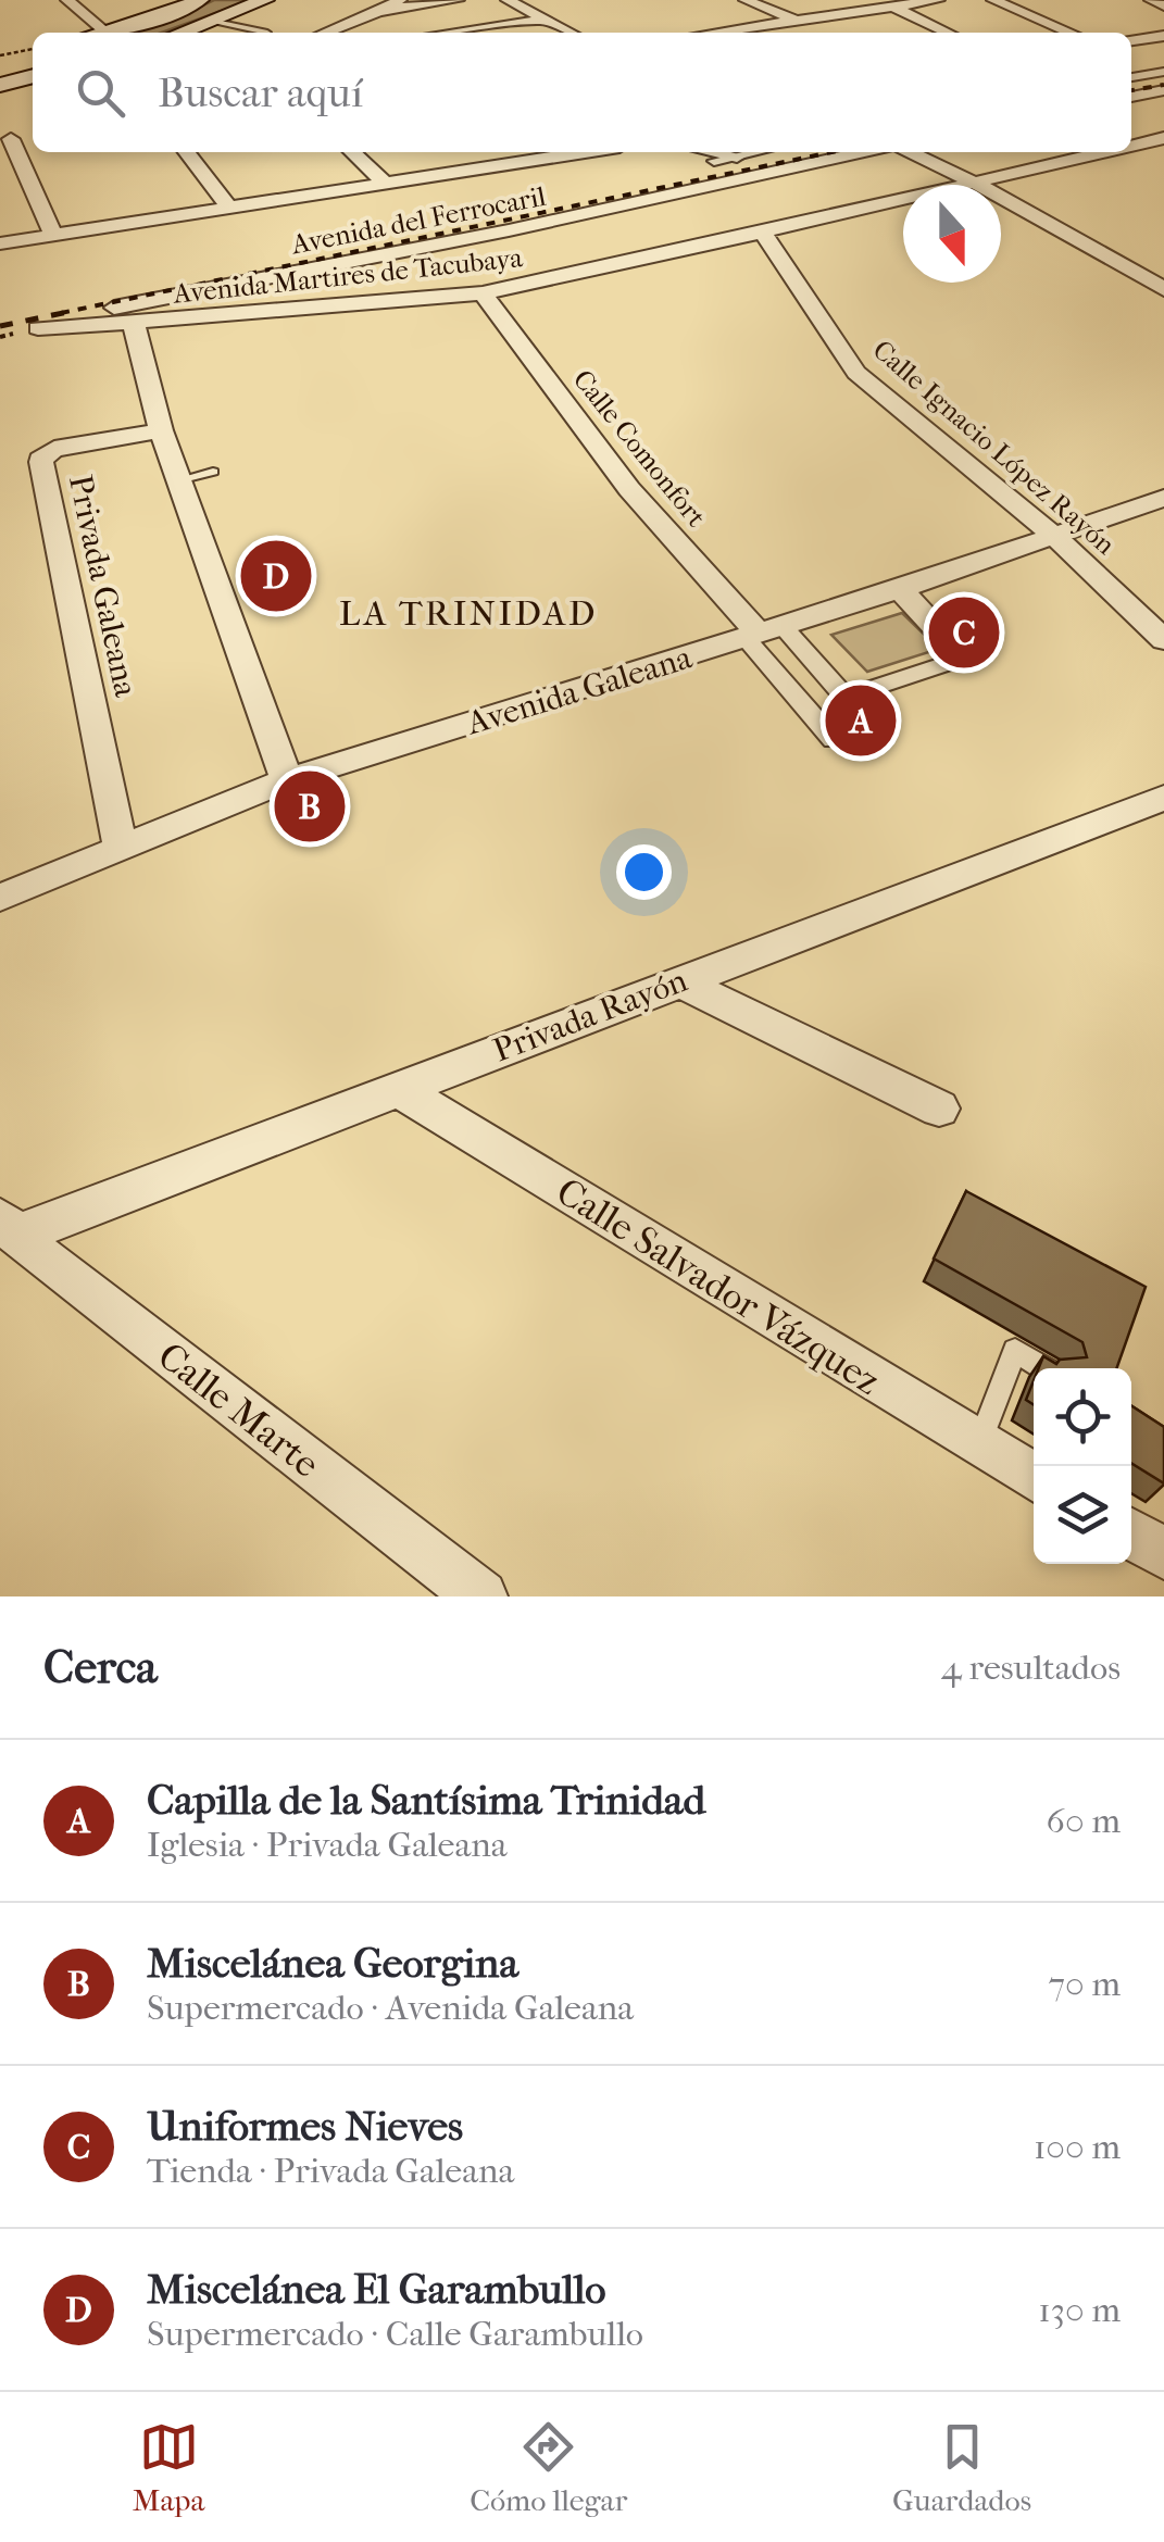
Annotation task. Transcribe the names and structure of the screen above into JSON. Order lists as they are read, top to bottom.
{
  "streets": {
    "street": [
      "Avenida del Ferrocaril",
      "Avenida Martires de Tacubaya",
      "Calle Ignacio López Rayón",
      "Calle Comonfort",
      "Privada Galeana",
      "Avenida Galeana",
      "Privada Rayón",
      "Calle Salvador Vázquez",
      "Calle Marte"
    ]
  },
  "crossings": [
    ["Avenida del Ferrocaril", "Avenida Martires de Tacubaya"],
    ["Avenida Martires de Tacubaya", "Calle Ignacio López Rayón"],
    ["Avenida Martires de Tacubaya", "Calle Comonfort"],
    ["Calle Ignacio López Rayón", "Avenida Galeana"],
    ["Calle Comonfort", "Avenida Galeana"],
    ["Privada Galeana", "Avenida Galeana"],
    ["Privada Rayón", "Calle Salvador Vázquez"],
    ["Privada Rayón", "Calle Marte"]
  ],
  "districts": ["LA TRINIDAD"],
  "north": "bottom",
  "page": {
    "search": "Buscar aquí",
    "pins": [
      "D",
      "C",
      "A",
      "B"
    ],
    "heading": ["Cerca", "4 resultados"],
    "list": [
      {
        "mark": "A",
        "name": "Capilla de la Santísima Trinidad",
        "note": "Iglesia · Privada Galeana",
        "value": "60 m"
      },
      {
        "mark": "B",
        "name": "Miscelánea Georgina",
        "note": "Supermercado · Avenida Galeana",
        "value": "70 m"
      },
      {
        "mark": "C",
        "name": "Uniformes Nieves",
        "note": "Tienda · Privada Galeana",
        "value": "100 m"
      },
      {
        "mark": "D",
        "name": "Miscelánea El Garambullo",
        "note": "Supermercado · Calle Garambullo",
        "value": "130 m"
      }
    ],
    "nav": ["Mapa", "Cómo llegar", "Guardados"]
  }
}
